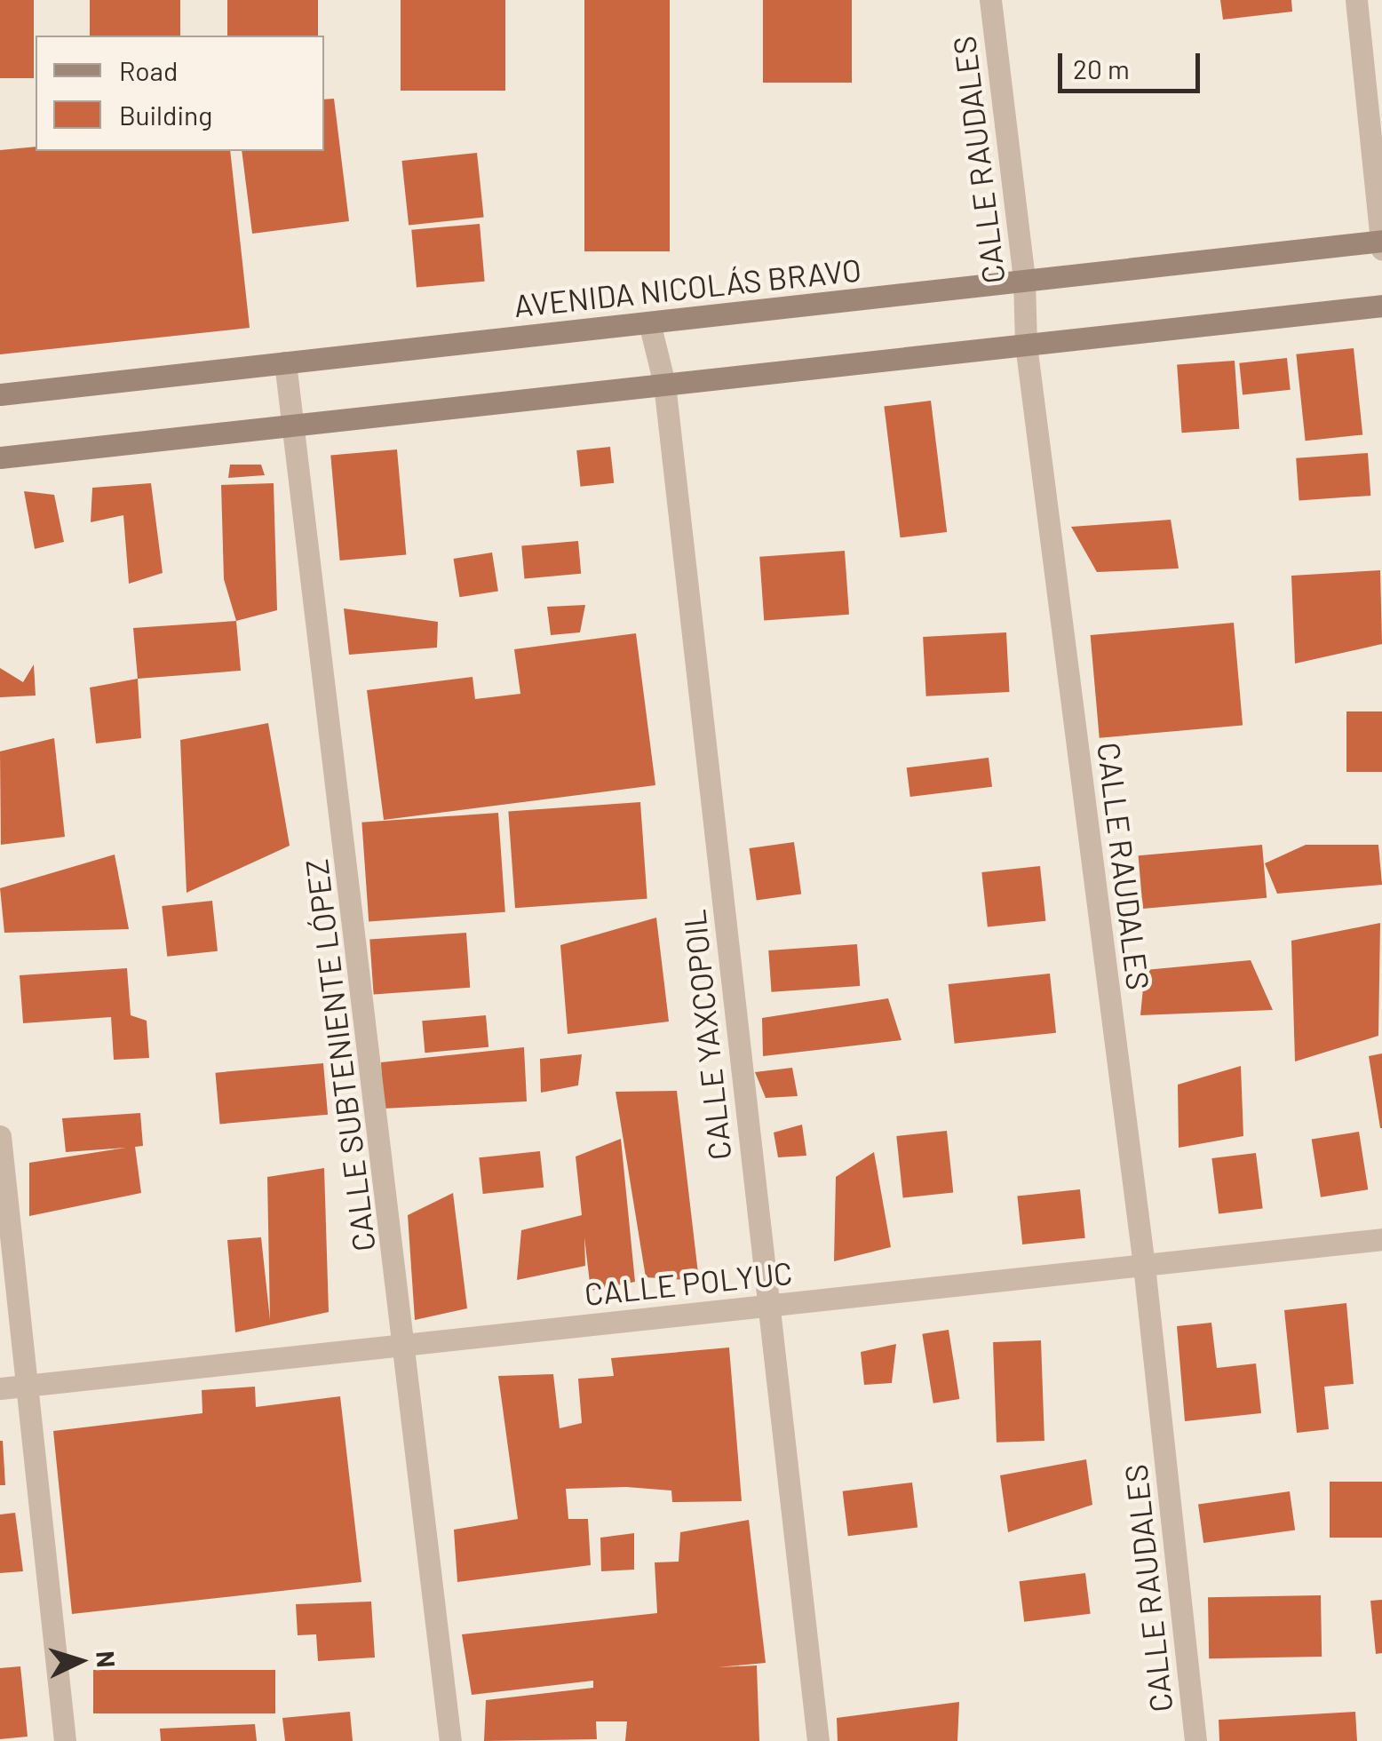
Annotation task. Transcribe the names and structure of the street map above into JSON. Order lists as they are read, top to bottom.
{
  "streets": {
    "main road": ["AVENIDA NICOLÁS BRAVO"],
    "street": [
      "CALLE RAUDALES",
      "CALLE YAXCOPOIL",
      "CALLE SUBTENIENTE LÓPEZ",
      "CALLE POLYUC"
    ]
  },
  "crossings": [
    ["CALLE RAUDALES", "AVENIDA NICOLÁS BRAVO"],
    ["CALLE RAUDALES", "CALLE POLYUC"],
    ["AVENIDA NICOLÁS BRAVO", "CALLE YAXCOPOIL"],
    ["AVENIDA NICOLÁS BRAVO", "CALLE SUBTENIENTE LÓPEZ"],
    ["CALLE YAXCOPOIL", "CALLE POLYUC"],
    ["CALLE SUBTENIENTE LÓPEZ", "CALLE POLYUC"]
  ],
  "legend": ["Road", "Building"],
  "scale_bar": "20 m",
  "north": "right"
}
